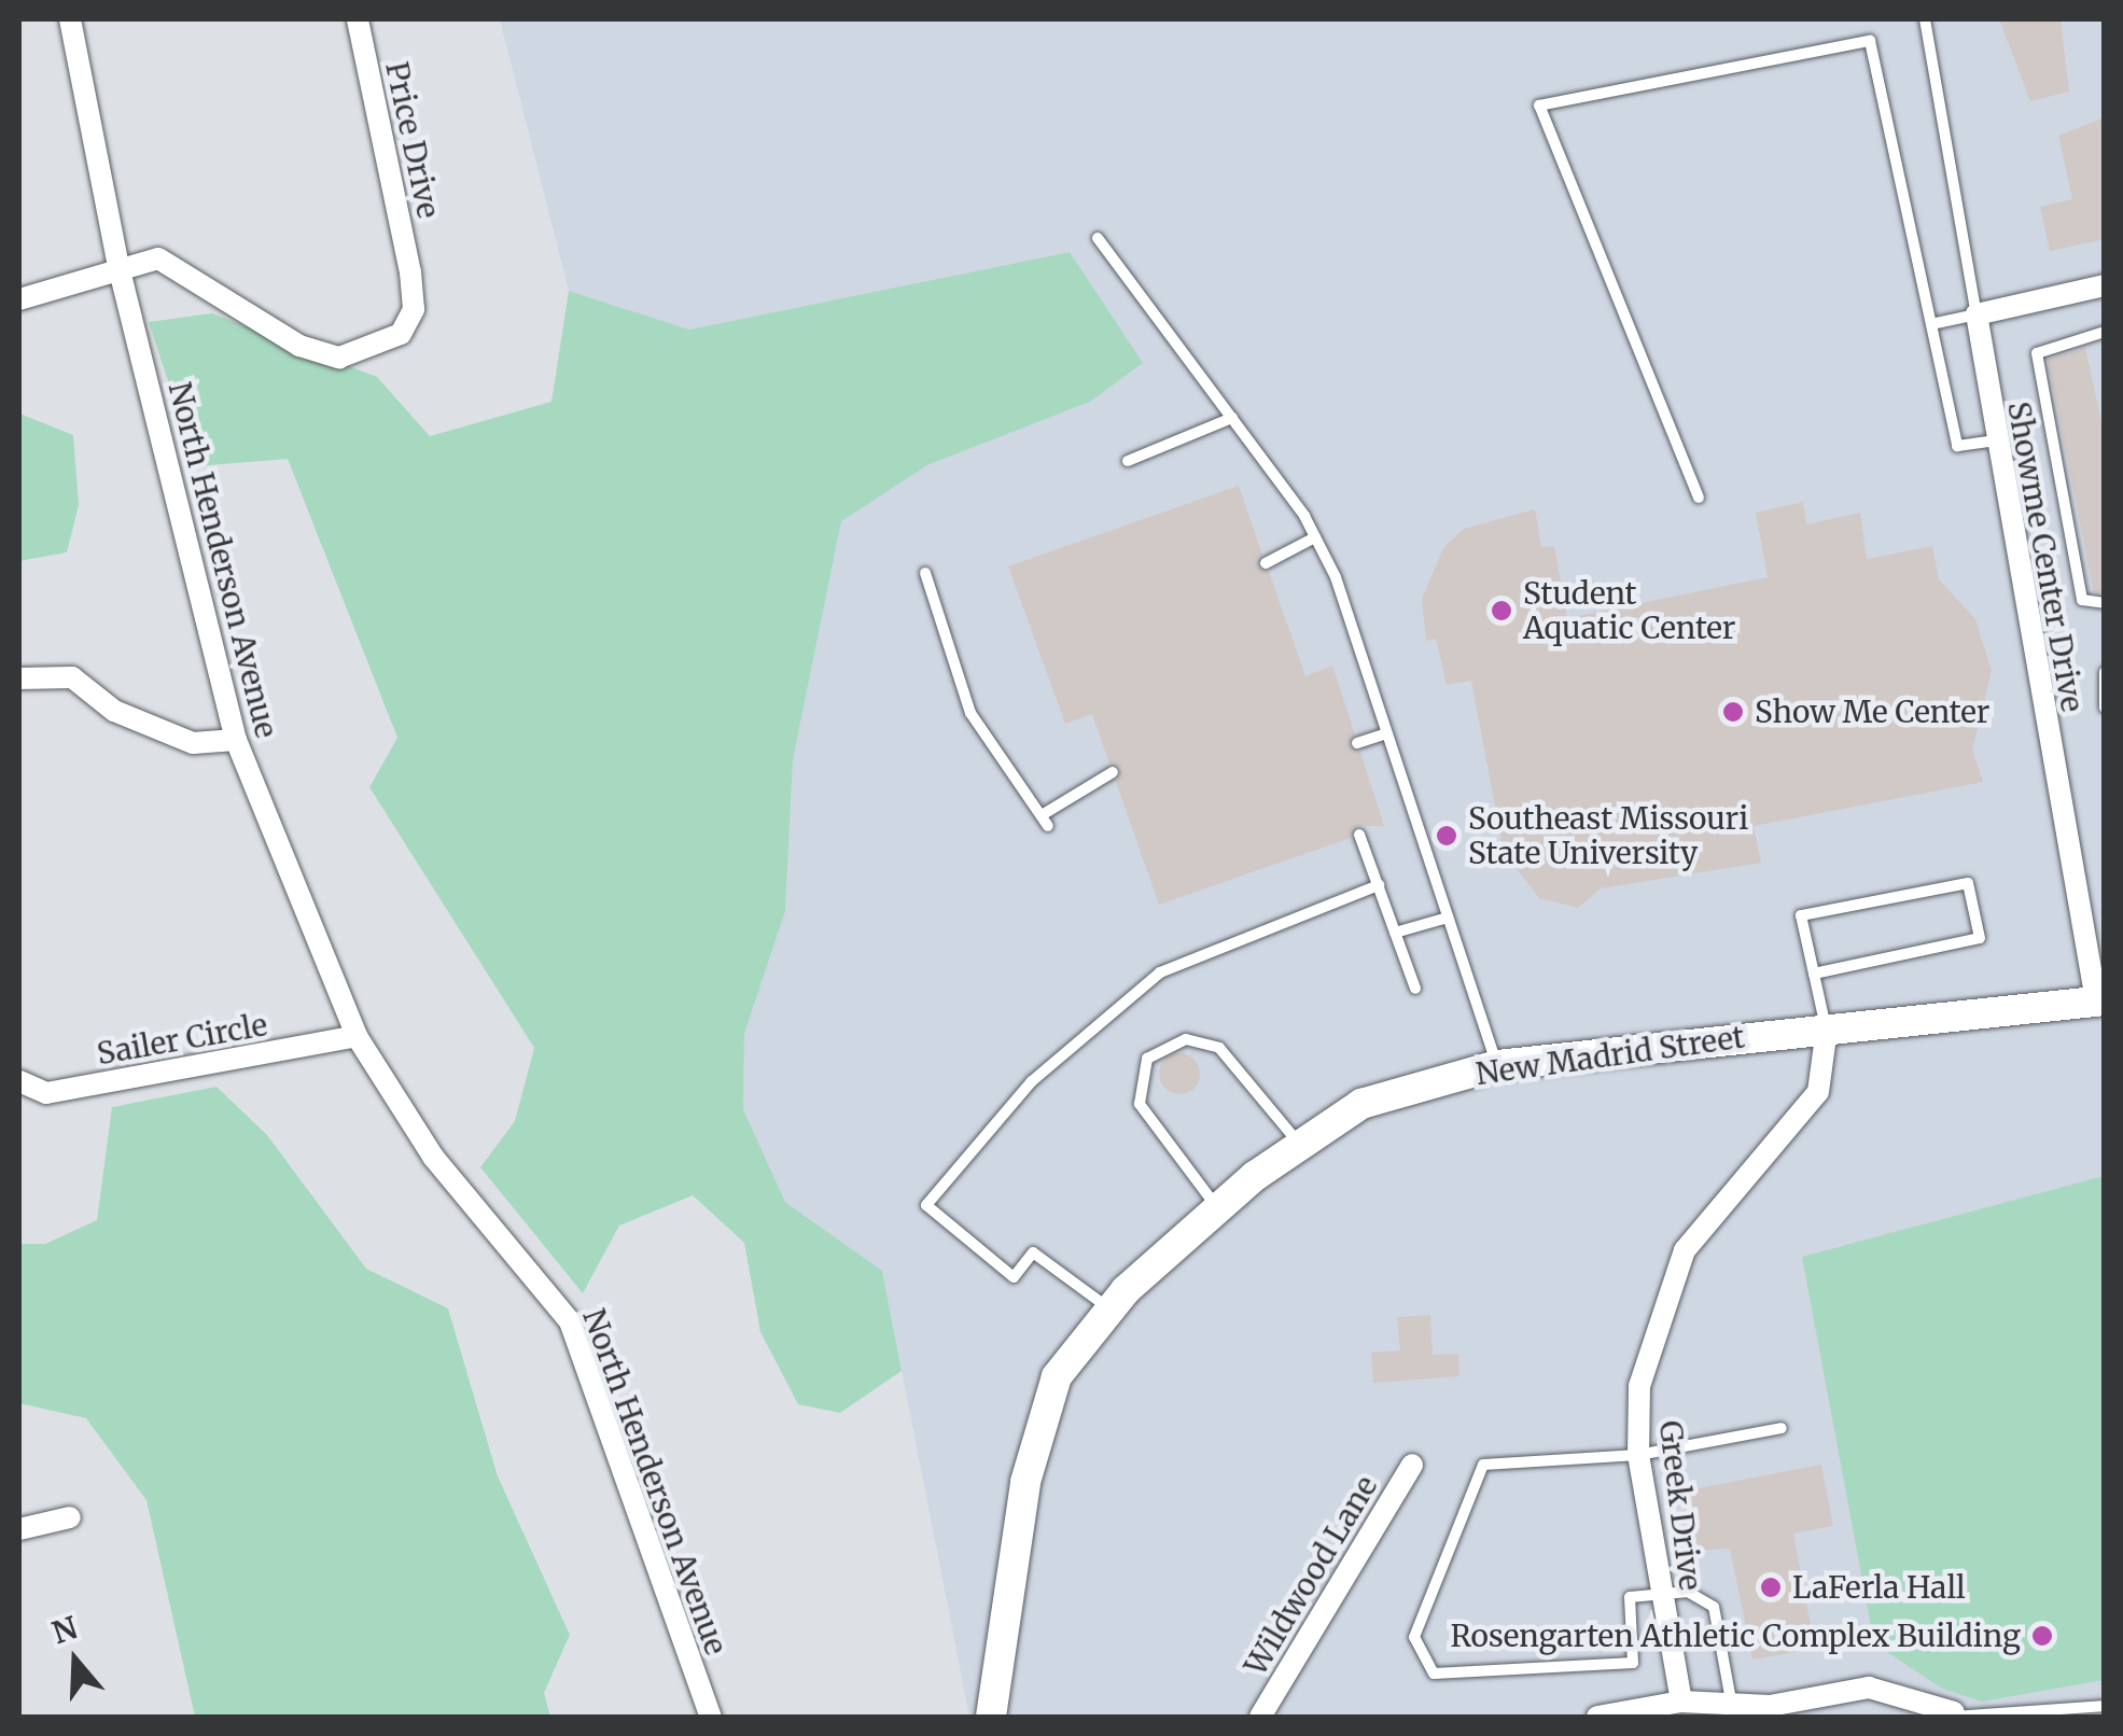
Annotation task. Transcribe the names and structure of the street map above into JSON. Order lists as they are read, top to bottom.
{
  "streets": {
    "street": [
      "Price Drive",
      "Showme Center Drive",
      "North Henderson Avenue",
      "Sailer Circle",
      "New Madrid Street",
      "Greek Drive",
      "Wildwood Lane"
    ]
  },
  "crossings": [
    ["Price Drive", "North Henderson Avenue"],
    ["Showme Center Drive", "New Madrid Street"],
    ["North Henderson Avenue", "Sailer Circle"],
    ["New Madrid Street", "Greek Drive"]
  ],
  "places": [
    "Student Aquatic Center",
    "Show Me Center",
    "Southeast Missouri State University",
    "LaFerla Hall",
    "Rosengarten Athletic Complex Building"
  ],
  "north": "top"
}
